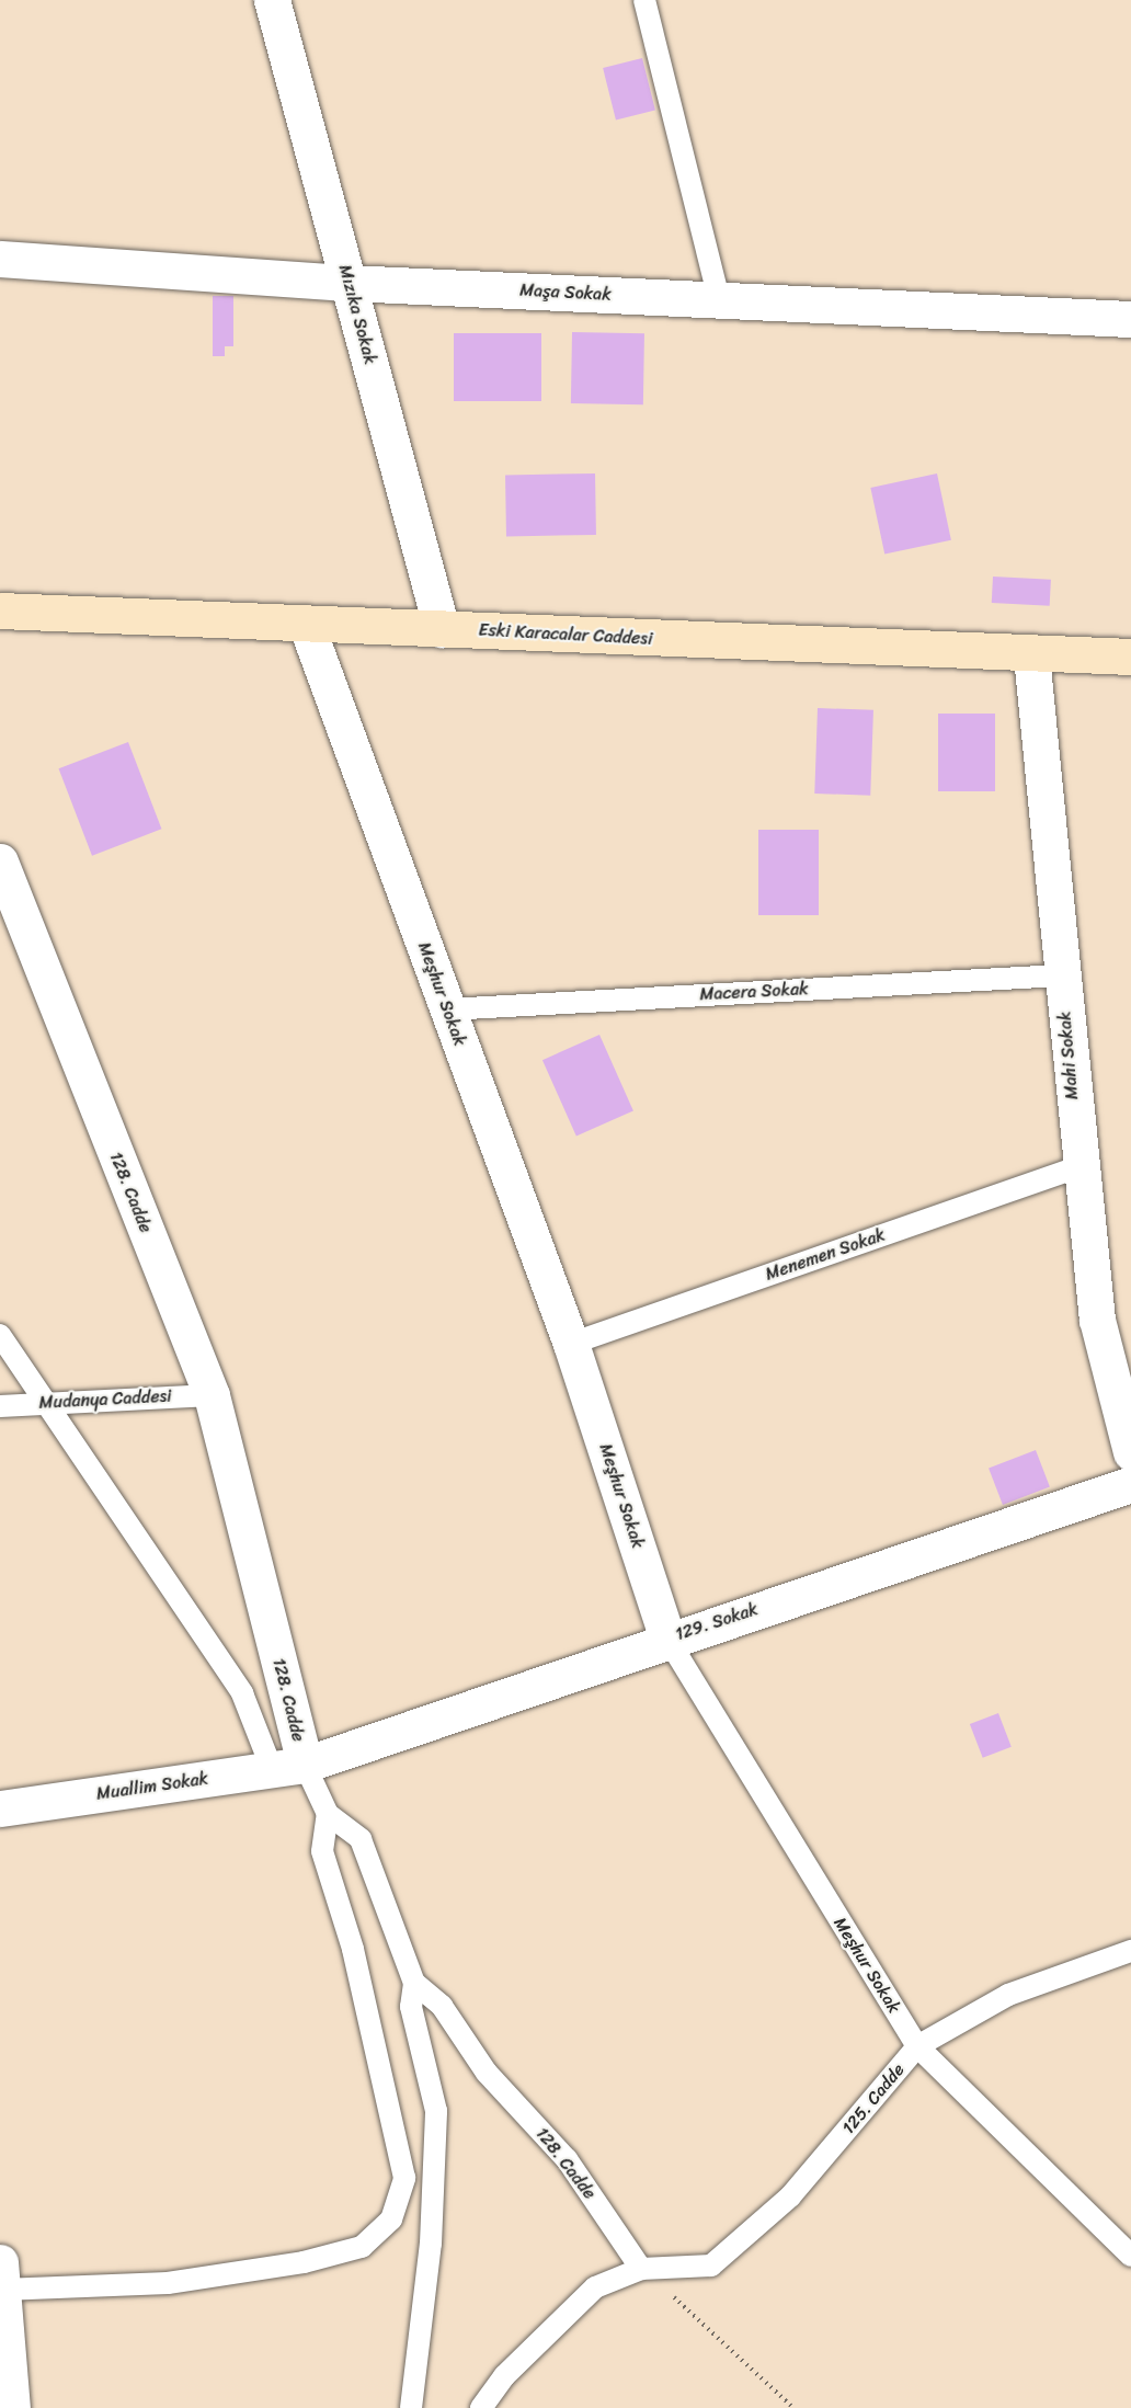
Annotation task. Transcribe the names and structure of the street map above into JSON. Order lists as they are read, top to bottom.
{
  "streets": {
    "street": [
      "Maşa Sokak",
      "Mızıka Sokak",
      "Eski Karacalar Caddesi",
      "Meşhur Sokak",
      "Mahi Sokak",
      "128. Cadde",
      "129. Sokak",
      "Muallim Sokak"
    ],
    "lane": [
      "Macera Sokak",
      "Menemen Sokak",
      "Mudanya Caddesi",
      "125. Cadde"
    ]
  },
  "crossings": [
    ["Maşa Sokak", "Mızıka Sokak"],
    ["Mızıka Sokak", "Eski Karacalar Caddesi"],
    ["Eski Karacalar Caddesi", "Meşhur Sokak"],
    ["Eski Karacalar Caddesi", "Mahi Sokak"],
    ["Macera Sokak", "Meşhur Sokak"],
    ["Macera Sokak", "Mahi Sokak"],
    ["Meşhur Sokak", "Menemen Sokak"],
    ["Meşhur Sokak", "129. Sokak"],
    ["Meşhur Sokak", "125. Cadde"],
    ["Mahi Sokak", "Menemen Sokak"],
    ["128. Cadde", "Mudanya Caddesi"],
    ["128. Cadde", "129. Sokak"],
    ["128. Cadde", "Muallim Sokak"],
    ["128. Cadde", "125. Cadde"],
    ["129. Sokak", "Muallim Sokak"]
  ]
}
